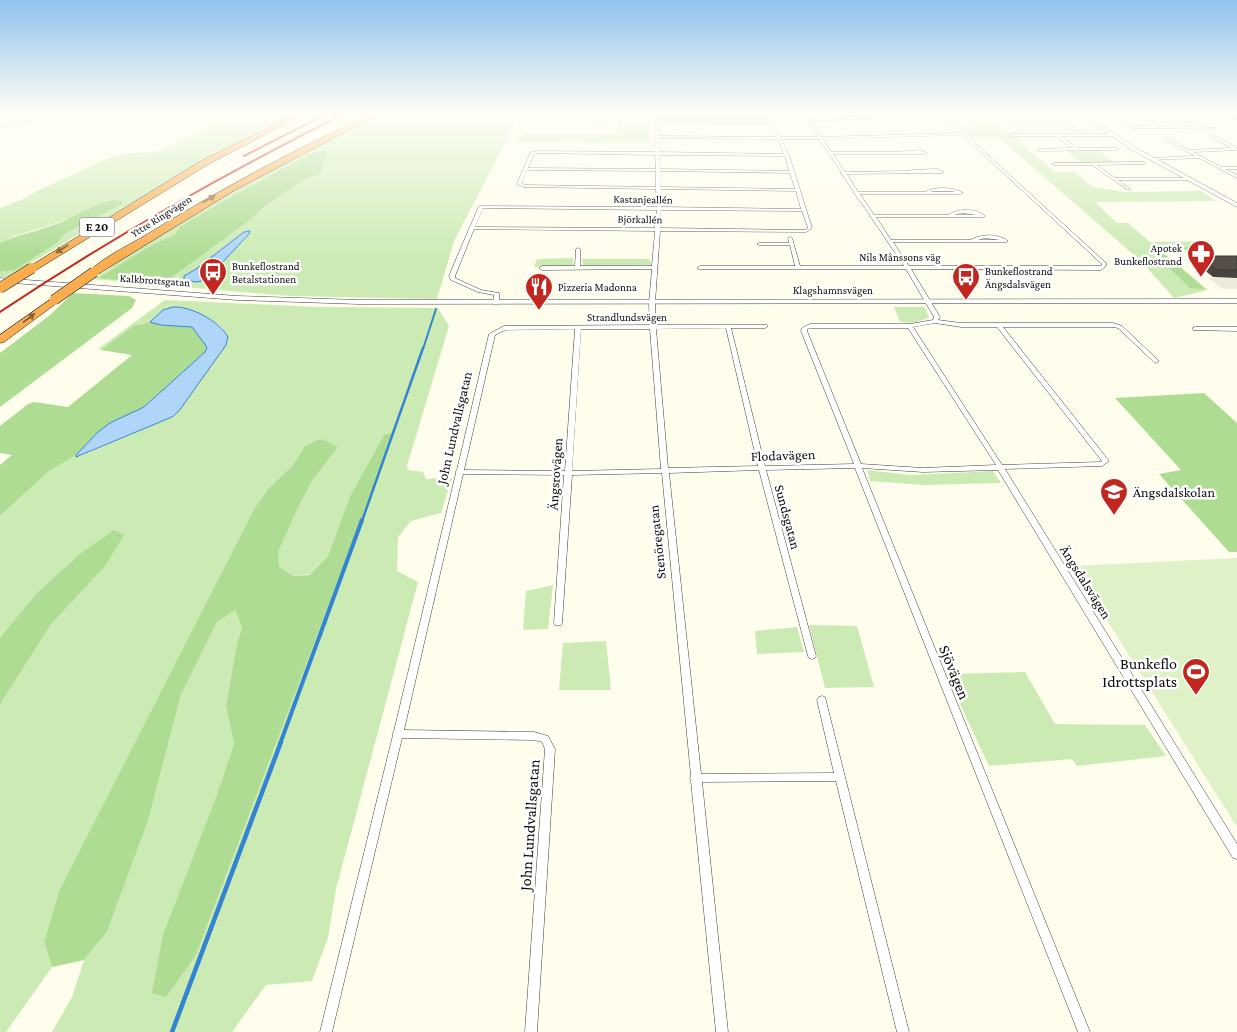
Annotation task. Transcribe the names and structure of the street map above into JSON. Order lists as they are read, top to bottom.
{
  "streets": {
    "highway": ["Yttre Ringvägen", "E 20"],
    "street": [
      "Kastanjeallén",
      "Björkallén",
      "Nils Månssons väg",
      "Kalkbrottsgatan",
      "Klagshamnsvägen",
      "Strandlundsvägen",
      "John Lundvallsgatan",
      "Flodavägen",
      "Ängsrovägen",
      "Sundsgatan",
      "Stenöregatan",
      "Ängsdalsvägen",
      "Sjövägen"
    ]
  },
  "crossings": [
    ["Kastanjeallén", "Björkallén"],
    ["Kastanjeallén", "Stenöregatan"],
    ["Björkallén", "Stenöregatan"],
    ["Kalkbrottsgatan", "Klagshamnsvägen"],
    ["Klagshamnsvägen", "Stenöregatan"],
    ["Strandlundsvägen", "John Lundvallsgatan"],
    ["Strandlundsvägen", "Ängsrovägen"],
    ["Strandlundsvägen", "Sundsgatan"],
    ["Strandlundsvägen", "Stenöregatan"],
    ["John Lundvallsgatan", "Flodavägen"],
    ["Flodavägen", "Ängsrovägen"],
    ["Flodavägen", "Sundsgatan"],
    ["Flodavägen", "Stenöregatan"],
    ["Flodavägen", "Ängsdalsvägen"],
    ["Flodavägen", "Sjövägen"],
    ["Ängsdalsvägen", "Sjövägen"]
  ],
  "places": {
    "pharmacy": ["Apotek Bunkeflostrand"],
    "bus stop": ["Bunkeflostrand Betalstationen", "Bunkeflostrand Ängsdalsvägen"],
    "restaurant": ["Pizzeria Madonna"],
    "school or university": ["Ängsdalskolan"],
    "sports": ["Bunkeflo Idrottsplats"]
  }
}
